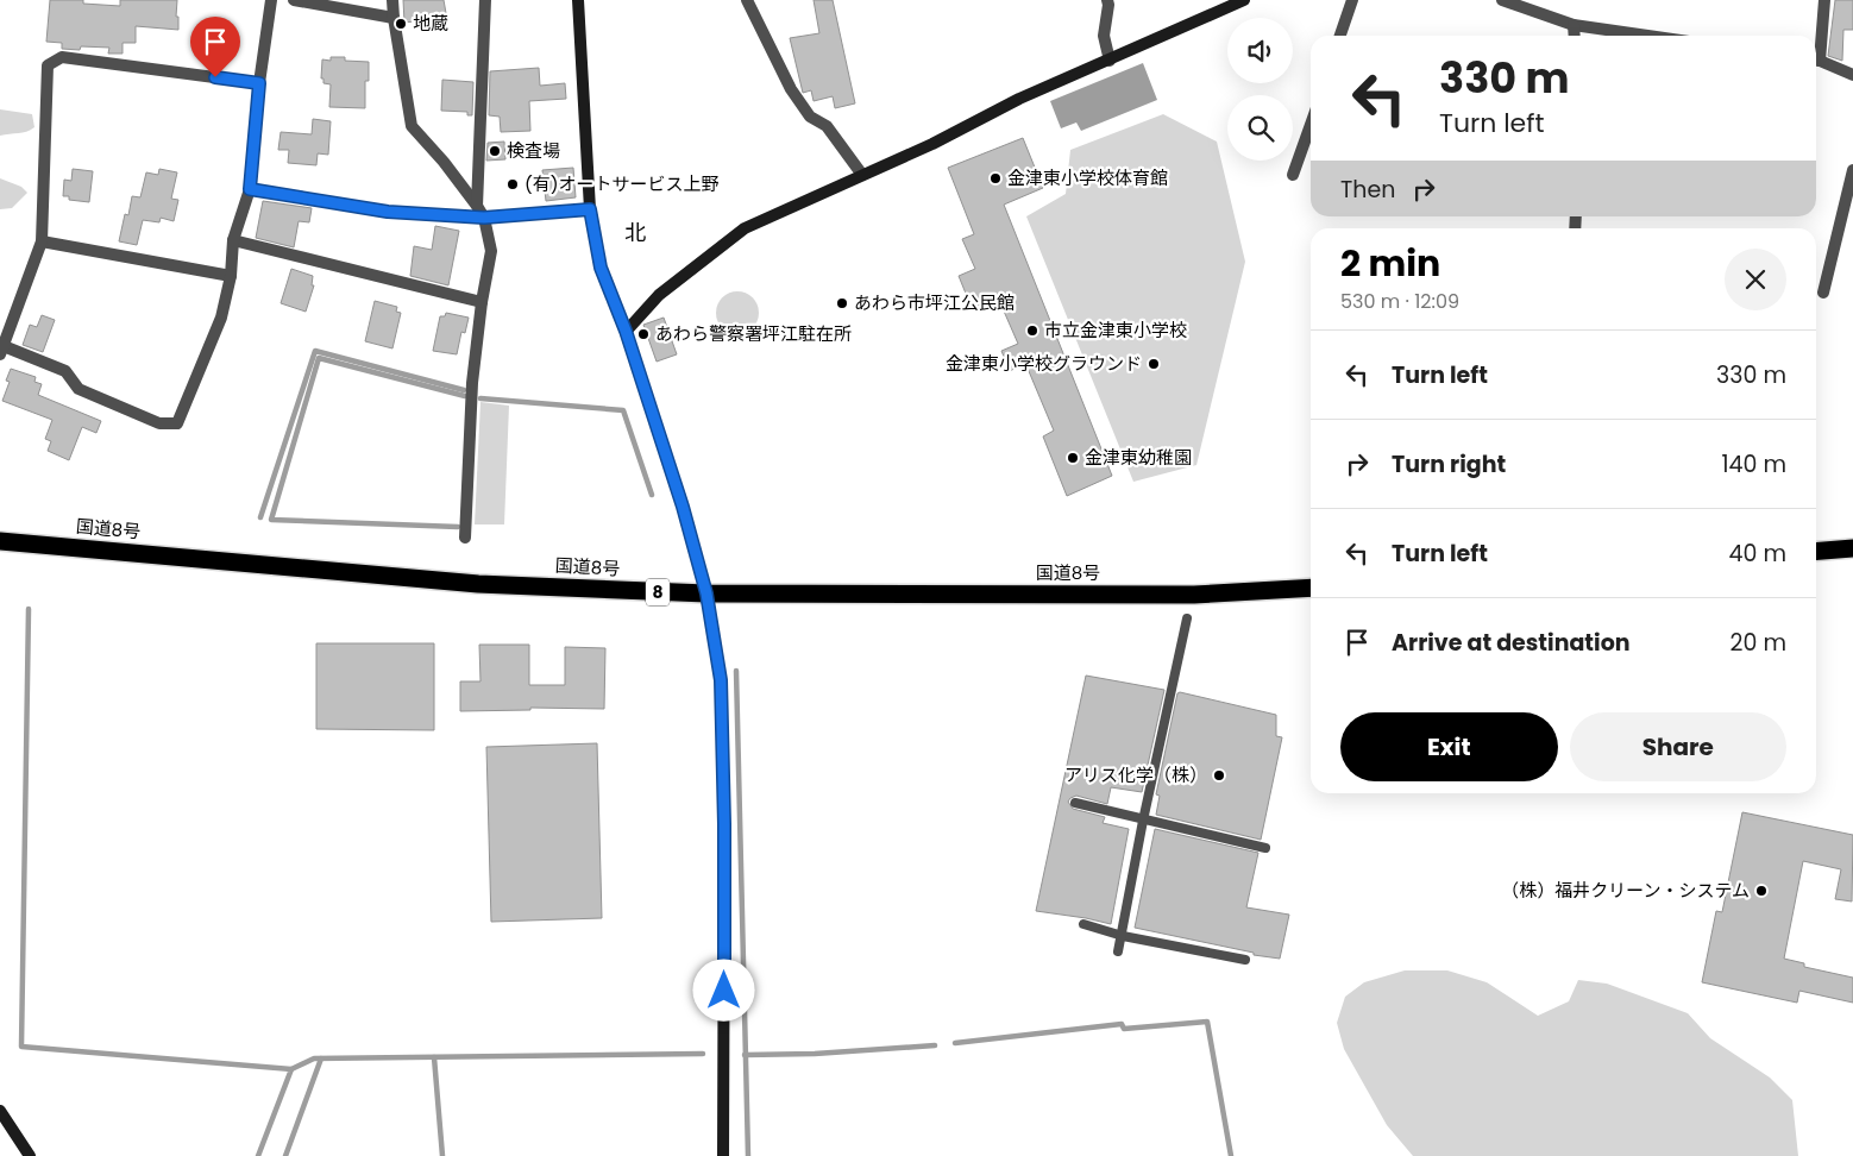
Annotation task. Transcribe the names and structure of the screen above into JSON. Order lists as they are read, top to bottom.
{
  "streets": {
    "highway": ["国道8号", "8"]
  },
  "districts": ["北"],
  "places": [
    "地蔵",
    "検査場",
    "金津東小学校体育館",
    "(有)オートサービス上野",
    "あわら市坪江公民館",
    "市立金津東小学校",
    "あわら警察署坪江駐在所",
    "金津東小学校グラウンド",
    "金津東幼稚園",
    "アリス化学（株）",
    "（株）福井クリーン・システム"
  ],
  "page": {
    "turn": ["330 m", "Turn left"],
    "then": "Then",
    "heading": ["2 min", "530 m · 12:09"],
    "list": [
      {
        "name": "Turn left",
        "value": "330 m"
      },
      {
        "name": "Turn right",
        "value": "140 m"
      },
      {
        "name": "Turn left",
        "value": "40 m"
      },
      {
        "name": "Arrive at destination",
        "value": "20 m"
      }
    ],
    "buttons": ["Exit", "Share"]
  }
}
